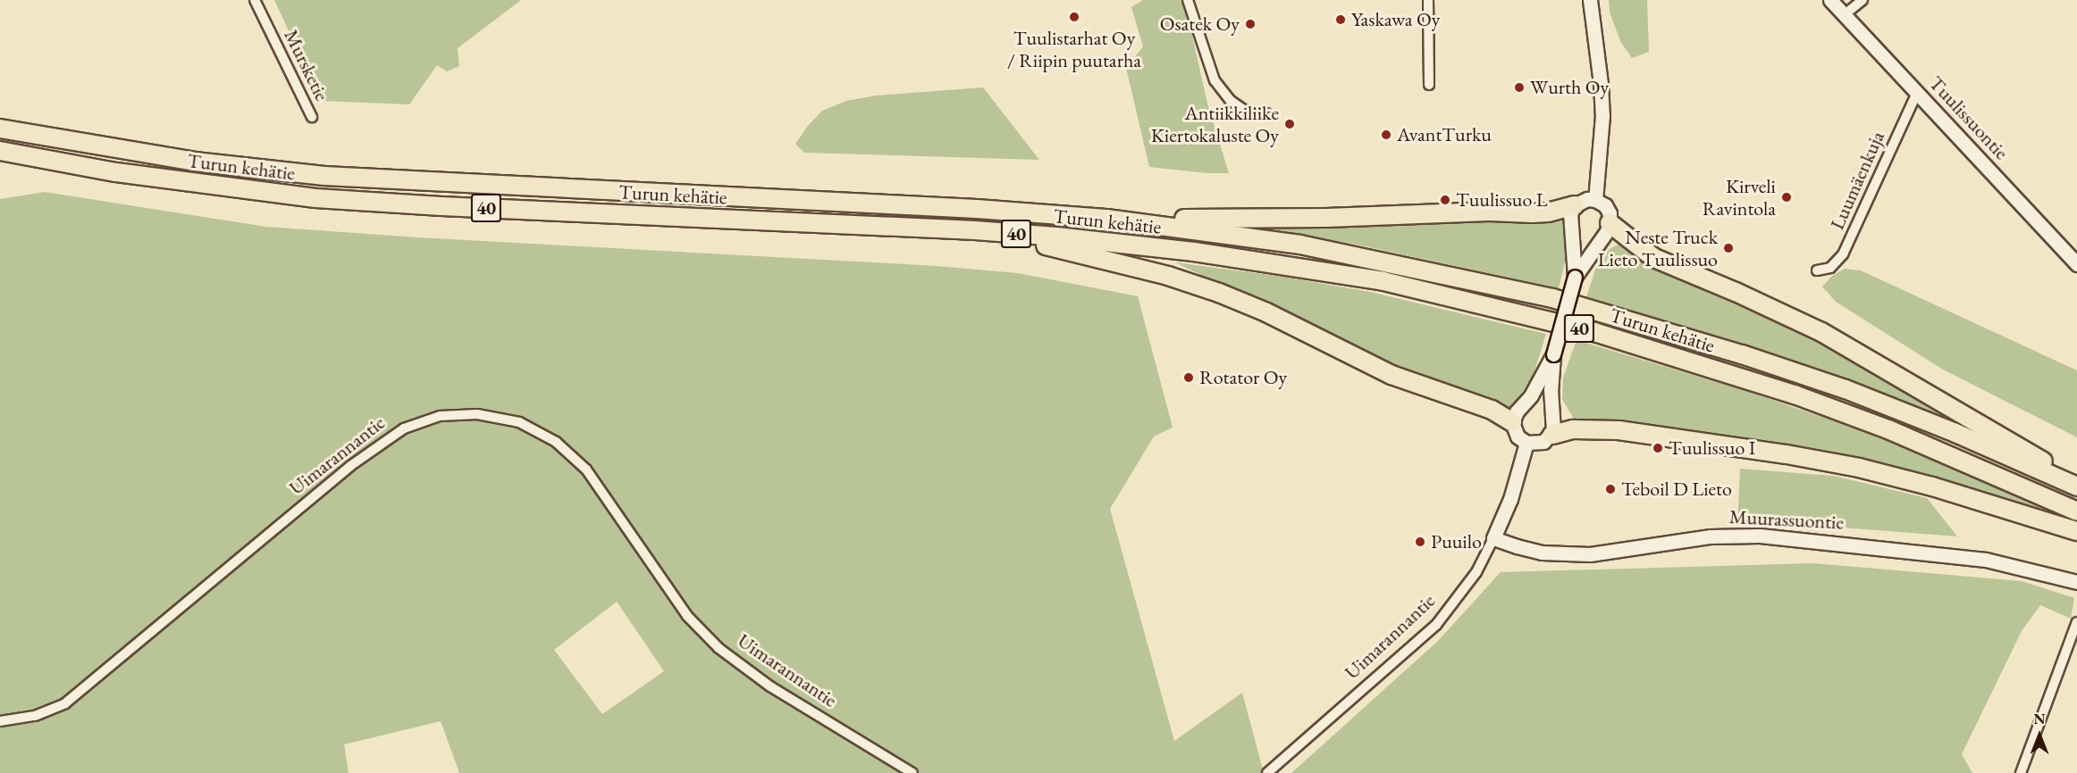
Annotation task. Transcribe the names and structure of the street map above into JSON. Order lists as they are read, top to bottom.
{
  "streets": {
    "highway": ["Turun kehätie", "40"],
    "street": [
      "Mursketie",
      "Tuulissuontie",
      "Luumäenkuja",
      "Uimarannantie",
      "Muurassuontie"
    ]
  },
  "crossings": [
    ["Tuulissuontie", "Luumäenkuja"],
    ["Uimarannantie", "Muurassuontie"]
  ],
  "places": [
    "Tuulistarhat Oy / Riipin puutarha",
    "Yaskawa Oy",
    "Osatek Oy",
    "Wurth Oy",
    "Antiikkiliike Kiertokaluste Oy",
    "AvantTurku",
    "Kirveli Ravintola",
    "Tuulissuo L",
    "Neste Truck Lieto Tuulissuo",
    "Rotator Oy",
    "Tuulissuo I",
    "Teboil D Lieto",
    "Puuilo"
  ],
  "north": "top"
}
